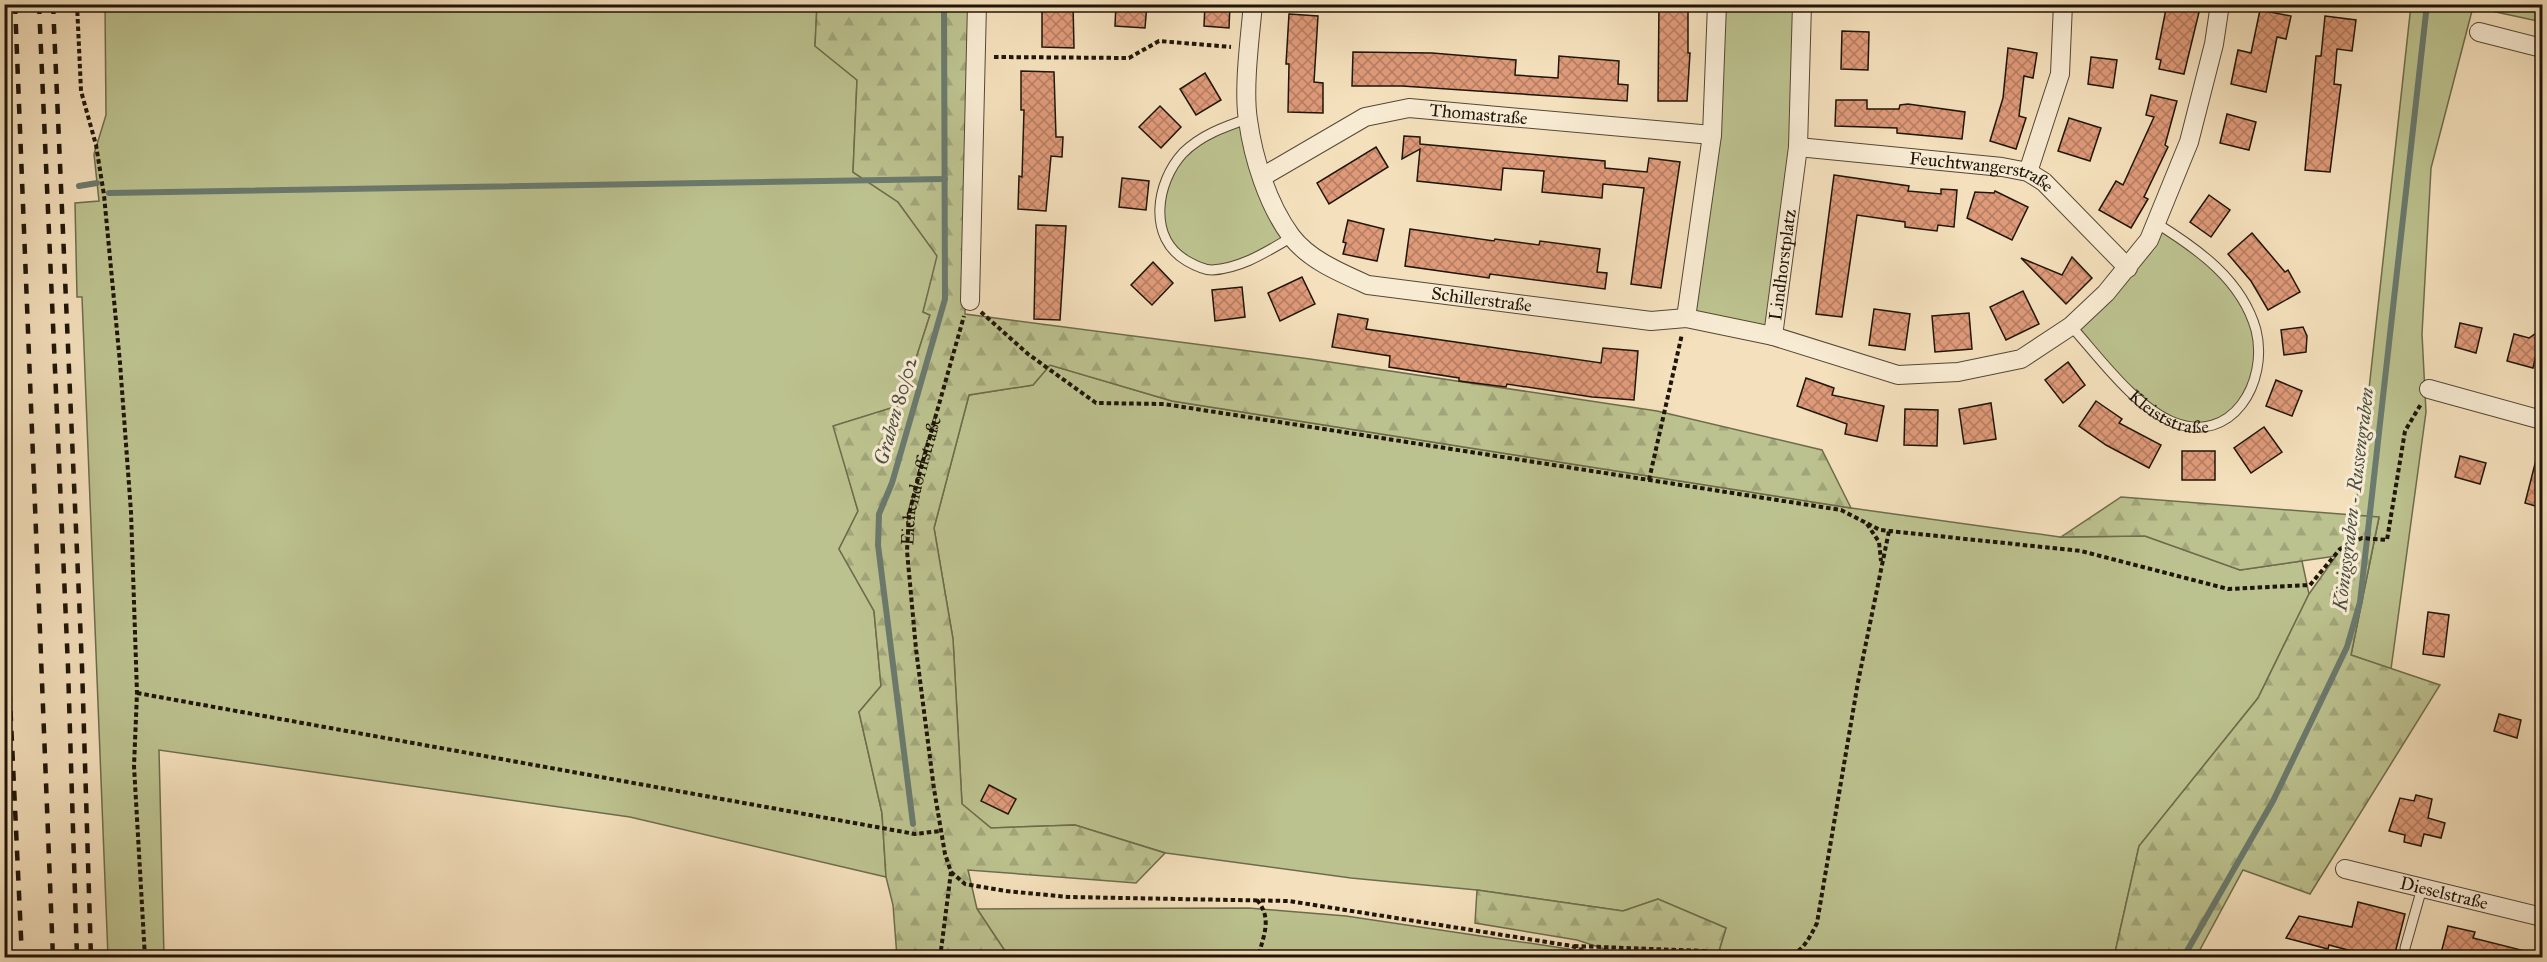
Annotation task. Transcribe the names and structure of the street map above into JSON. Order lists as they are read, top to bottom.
{
  "streets": {
    "street": [
      "Thomastraße",
      "Feuchtwangerstraße",
      "Lindhorstplatz",
      "Schillerstraße",
      "Dieselstraße"
    ],
    "lane": ["Kleiststraße"],
    "path": ["Eichendorffstraße"]
  },
  "crossings": [
    ["Thomastraße", "Schillerstraße"],
    ["Feuchtwangerstraße", "Lindhorstplatz"],
    ["Lindhorstplatz", "Schillerstraße"]
  ],
  "water": ["Graben 80/02", "Königsgraben - Russengraben"]
}
